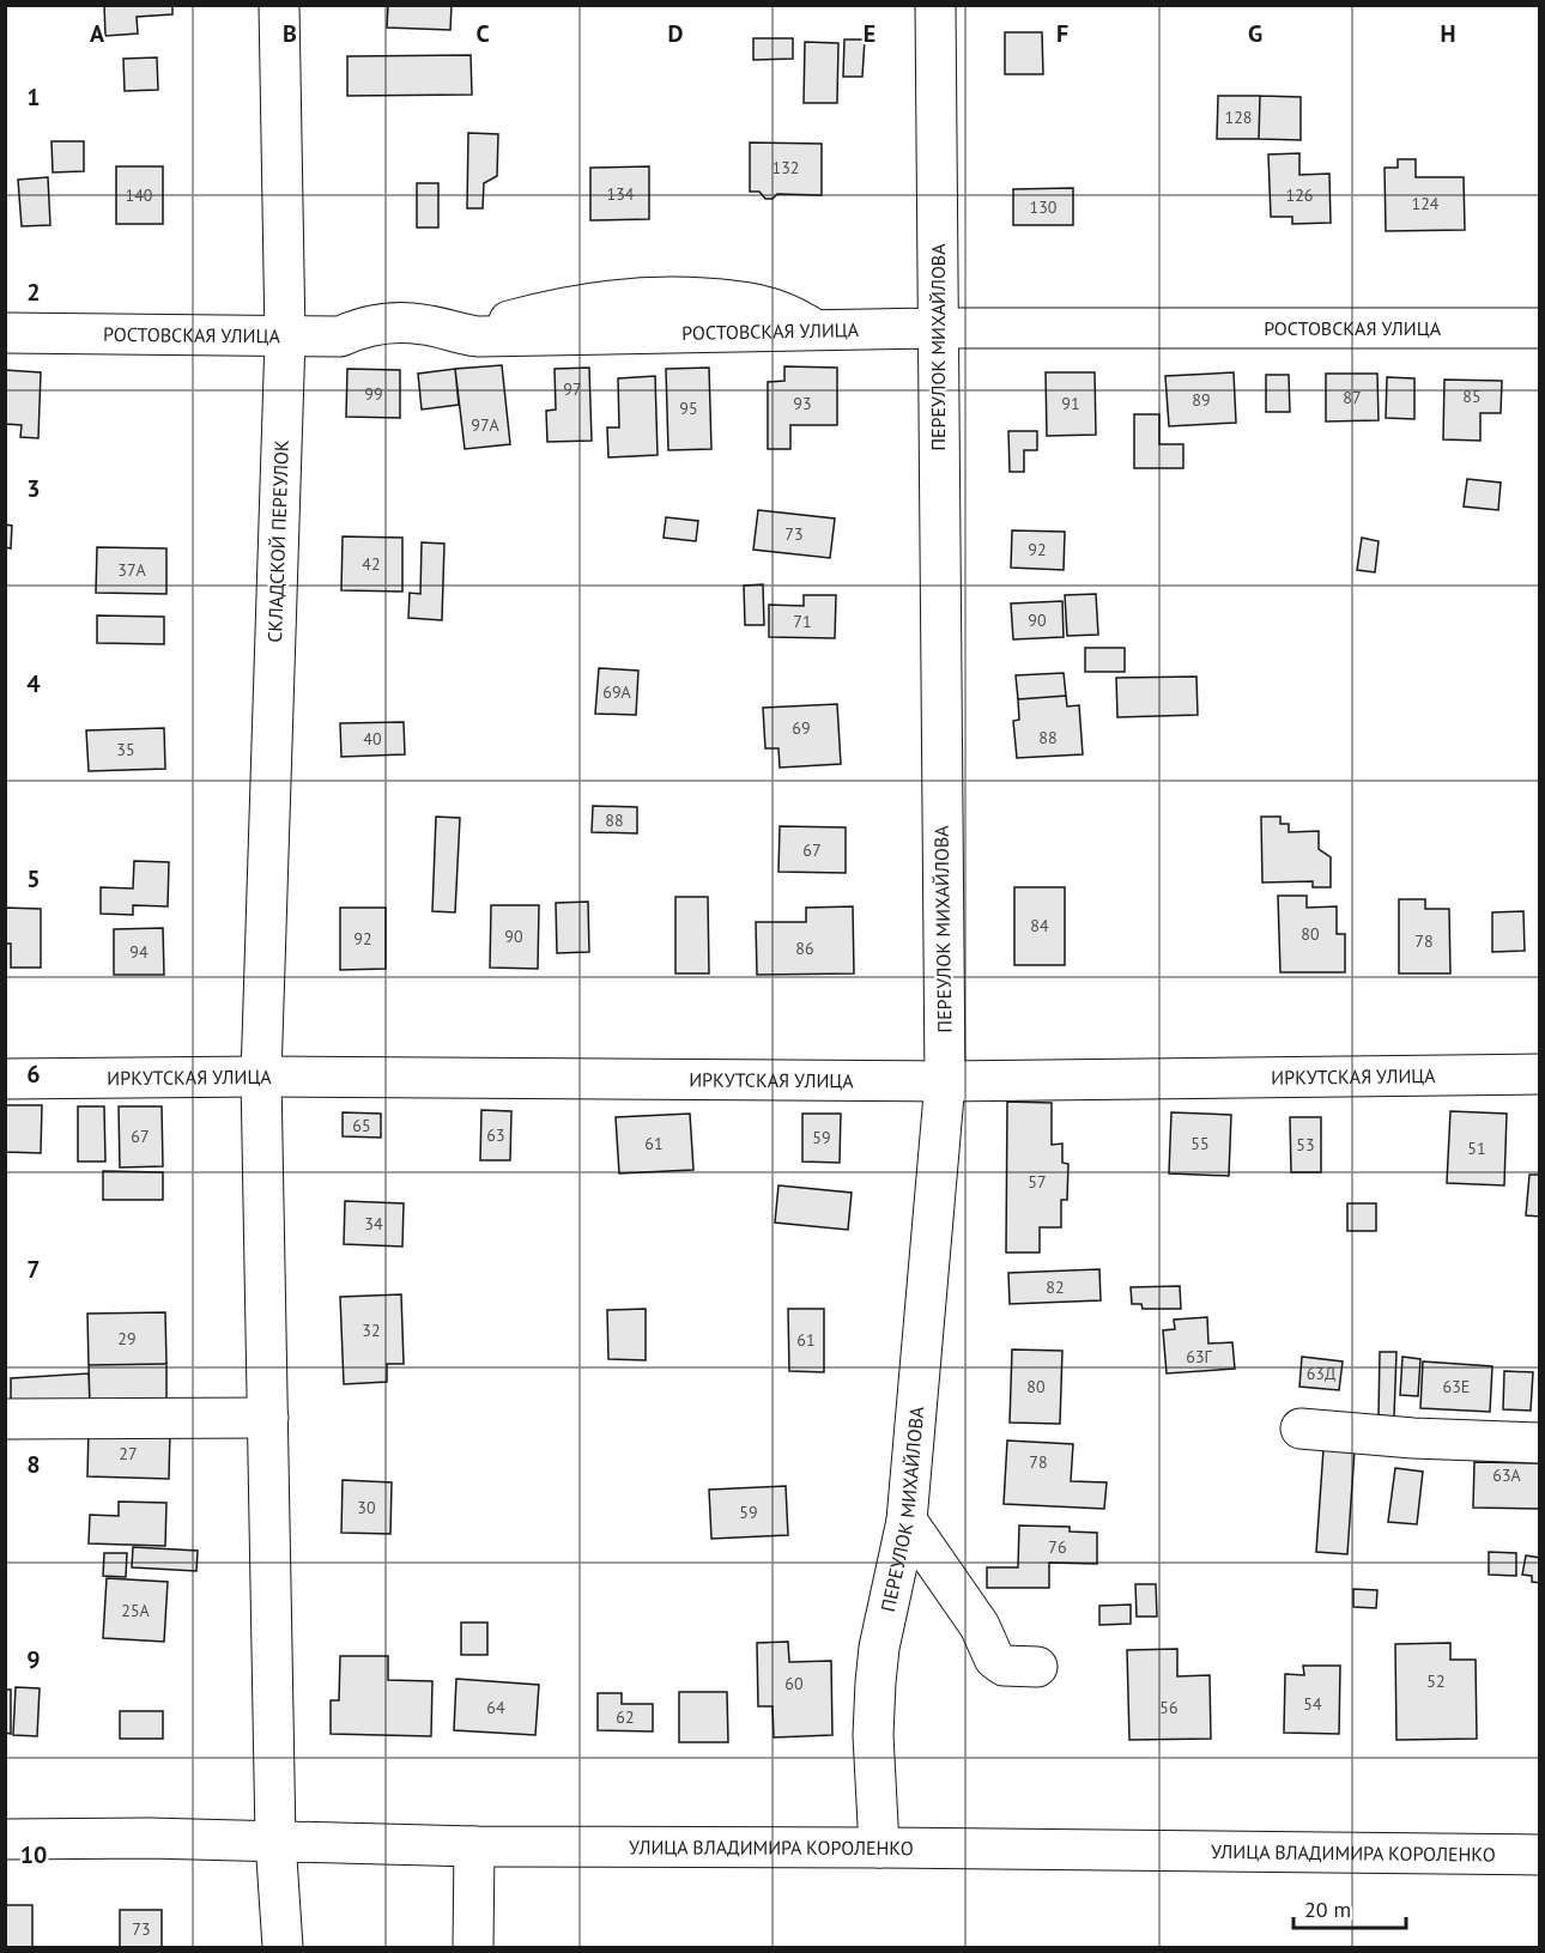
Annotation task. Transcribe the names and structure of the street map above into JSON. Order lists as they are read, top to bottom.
{
  "streets": {
    "street": [
      "РОСТОВСКАЯ УЛИЦА",
      "ПЕРЕУЛОК МИХАЙЛОВА",
      "СКЛАДСКОЙ ПЕРЕУЛОК",
      "ИРКУТСКАЯ УЛИЦА",
      "УЛИЦА ВЛАДИМИРА КОРОЛЕНКО"
    ]
  },
  "crossings": [
    ["РОСТОВСКАЯ УЛИЦА", "ПЕРЕУЛОК МИХАЙЛОВА"],
    ["РОСТОВСКАЯ УЛИЦА", "СКЛАДСКОЙ ПЕРЕУЛОК"],
    ["ПЕРЕУЛОК МИХАЙЛОВА", "ИРКУТСКАЯ УЛИЦА"],
    ["ПЕРЕУЛОК МИХАЙЛОВА", "УЛИЦА ВЛАДИМИРА КОРОЛЕНКО"],
    ["СКЛАДСКОЙ ПЕРЕУЛОК", "ИРКУТСКАЯ УЛИЦА"],
    ["СКЛАДСКОЙ ПЕРЕУЛОК", "УЛИЦА ВЛАДИМИРА КОРОЛЕНКО"]
  ],
  "house_numbers": [
    "128",
    "132",
    "134",
    "140",
    "126",
    "124",
    "130",
    "97",
    "99",
    "85",
    "87",
    "89",
    "93",
    "91",
    "95",
    "97А",
    "73",
    "92",
    "42",
    "37А",
    "90",
    "71",
    "69А",
    "69",
    "88",
    "40",
    "35",
    "88",
    "67",
    "84",
    "80",
    "90",
    "92",
    "78",
    "86",
    "94",
    "65",
    "63",
    "67",
    "59",
    "61",
    "55",
    "53",
    "51",
    "57",
    "34",
    "82",
    "32",
    "29",
    "61",
    "63Г",
    "63Д",
    "80",
    "63Е",
    "27",
    "78",
    "63А",
    "30",
    "59",
    "76",
    "25А",
    "52",
    "60",
    "54",
    "64",
    "56",
    "62",
    "73"
  ],
  "scale_bar": "20 m",
  "grid": {
    "columns": [
      "A",
      "B",
      "C",
      "D",
      "E",
      "F",
      "G",
      "H"
    ],
    "rows": [
      "1",
      "2",
      "3",
      "4",
      "5",
      "6",
      "7",
      "8",
      "9",
      "10"
    ]
  }
}
